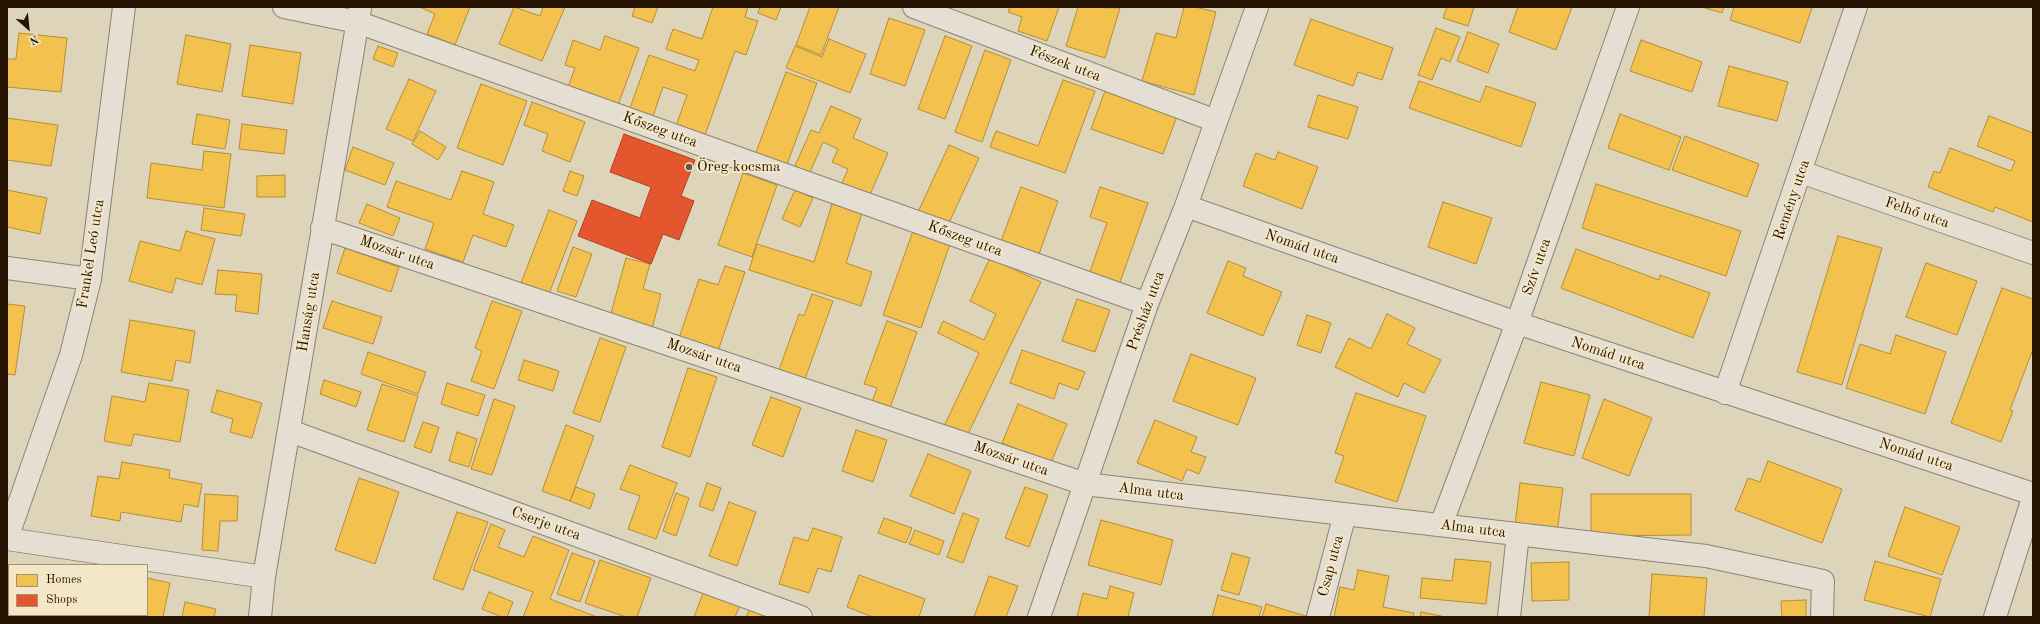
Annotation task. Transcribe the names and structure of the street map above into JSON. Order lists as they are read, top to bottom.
{
  "streets": {
    "street": [
      "Fészek utca",
      "Kőszeg utca",
      "Remény utca",
      "Felhő utca",
      "Nomád utca",
      "Mozsár utca",
      "Frankel Leó utca",
      "Szív utca",
      "Présház utca",
      "Hanság utca",
      "Alma utca",
      "Cserje utca",
      "Csap utca"
    ]
  },
  "crossings": [
    ["Fészek utca", "Présház utca"],
    ["Kőszeg utca", "Présház utca"],
    ["Kőszeg utca", "Hanság utca"],
    ["Remény utca", "Felhő utca"],
    ["Remény utca", "Nomád utca"],
    ["Nomád utca", "Szív utca"],
    ["Nomád utca", "Présház utca"],
    ["Mozsár utca", "Présház utca"],
    ["Mozsár utca", "Hanság utca"],
    ["Mozsár utca", "Alma utca"],
    ["Szív utca", "Alma utca"],
    ["Présház utca", "Alma utca"],
    ["Hanság utca", "Cserje utca"],
    ["Alma utca", "Csap utca"]
  ],
  "places": ["Öreg kocsma"],
  "legend": ["Homes", "Shops"],
  "north": "bottom right"
}
